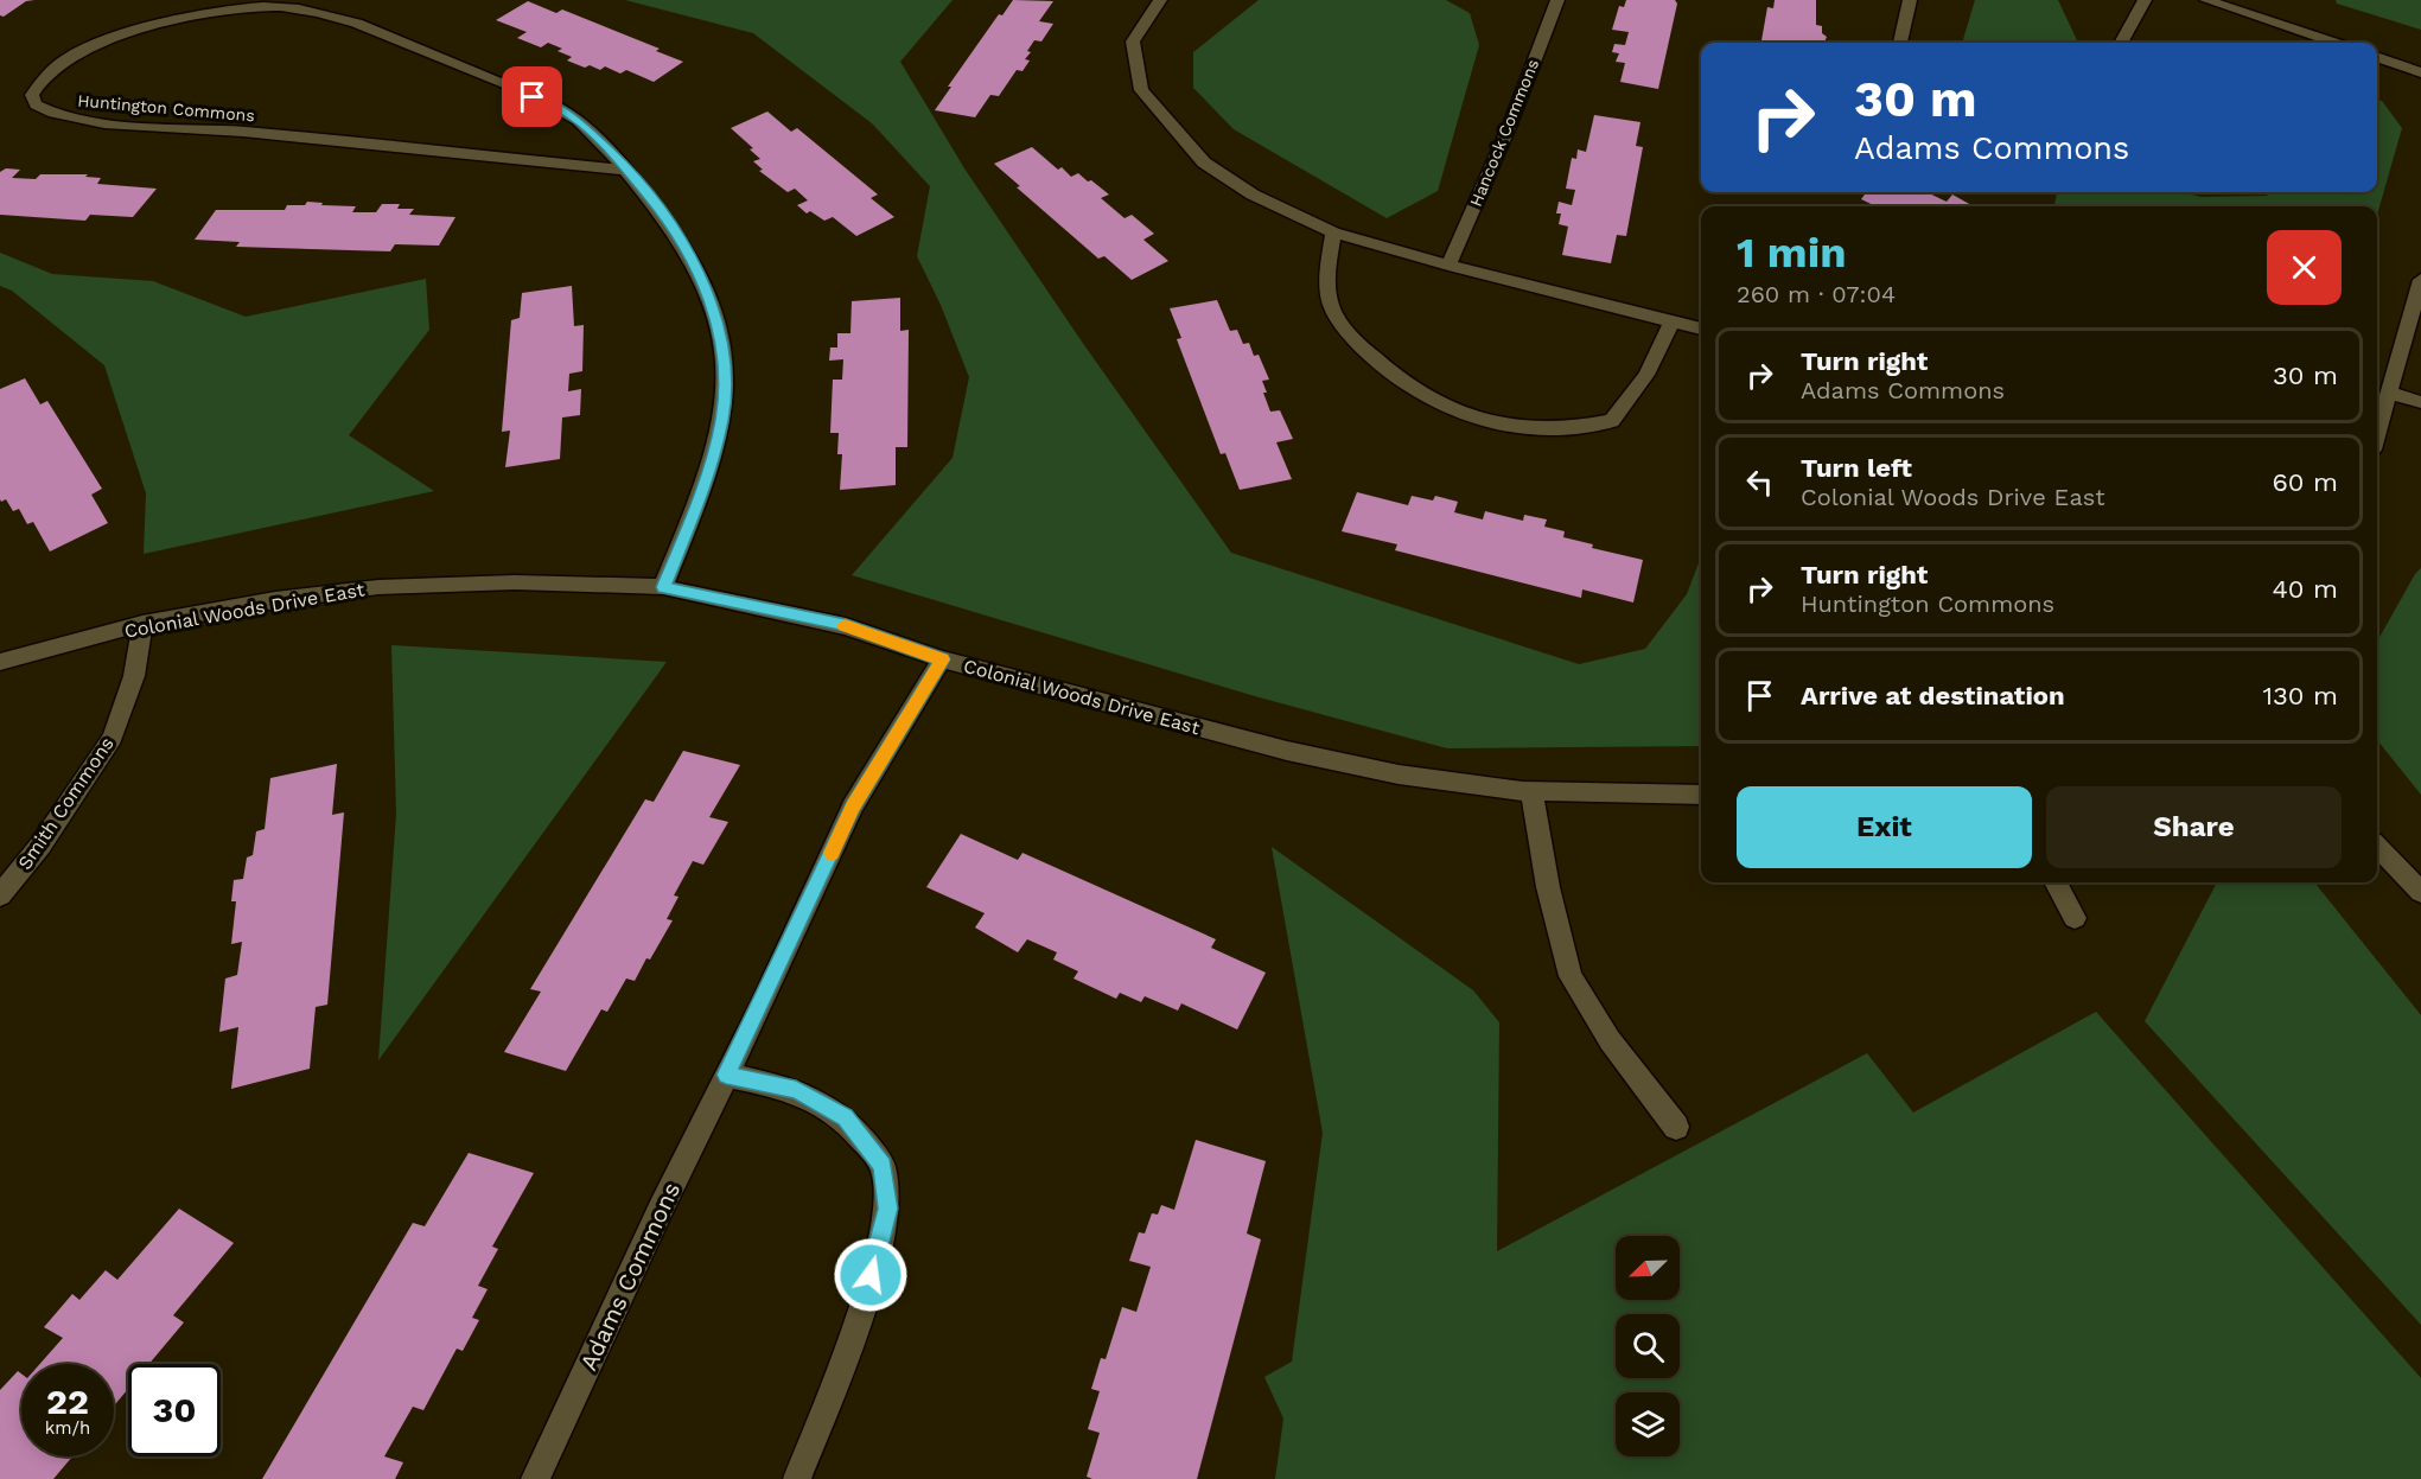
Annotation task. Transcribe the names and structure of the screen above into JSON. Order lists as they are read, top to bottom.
{
  "streets": {
    "street": [
      "Huntington Commons",
      "Hancock Commons",
      "Colonial Woods Drive East",
      "Smith Commons",
      "Adams Commons"
    ]
  },
  "crossings": [
    ["Huntington Commons", "Colonial Woods Drive East"],
    ["Colonial Woods Drive East", "Smith Commons"],
    ["Colonial Woods Drive East", "Adams Commons"]
  ],
  "north": "bottom left",
  "page": {
    "turn": ["30 m", "Adams Commons"],
    "heading": ["1 min", "260 m · 07:04"],
    "list": [
      {
        "name": "Turn right",
        "note": "Adams Commons",
        "value": "30 m"
      },
      {
        "name": "Turn left",
        "note": "Colonial Woods Drive East",
        "value": "60 m"
      },
      {
        "name": "Turn right",
        "note": "Huntington Commons",
        "value": "40 m"
      },
      {
        "name": "Arrive at destination",
        "value": "130 m"
      }
    ],
    "buttons": ["Exit", "Share"],
    "speed": "22 km/h",
    "limit": "30"
  }
}
